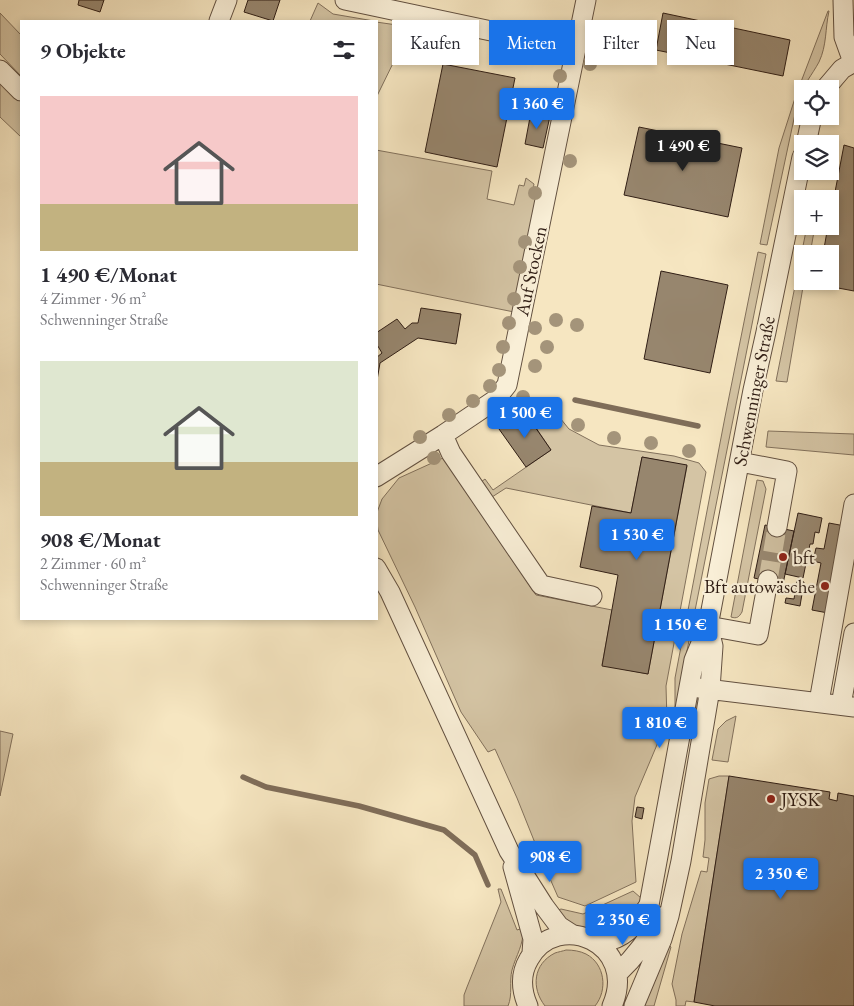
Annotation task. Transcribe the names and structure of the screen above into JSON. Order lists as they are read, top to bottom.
{
  "streets": {
    "street": ["Auf Stocken", "Schwenninger Straße"]
  },
  "places": ["bft", "Bft autowäsche", "JYSK"],
  "page": {
    "chip": [
      "Kaufen",
      "Mieten",
      "Filter",
      "Neu"
    ],
    "heading": "9 Objekte",
    "map_buttons": ["+", "−"],
    "list": [
      {
        "name": "1 490 €/Monat",
        "note": "4 Zimmer · 96 m² · Schwenninger Straße"
      },
      {
        "name": "908 €/Monat",
        "note": "2 Zimmer · 60 m² · Schwenninger Straße"
      }
    ],
    "price": [
      "1 360 €",
      "1 490 €",
      "1 500 €",
      "1 530 €",
      "1 150 €",
      "1 810 €",
      "908 €",
      "2 350 €",
      "2 350 €"
    ]
  }
}
